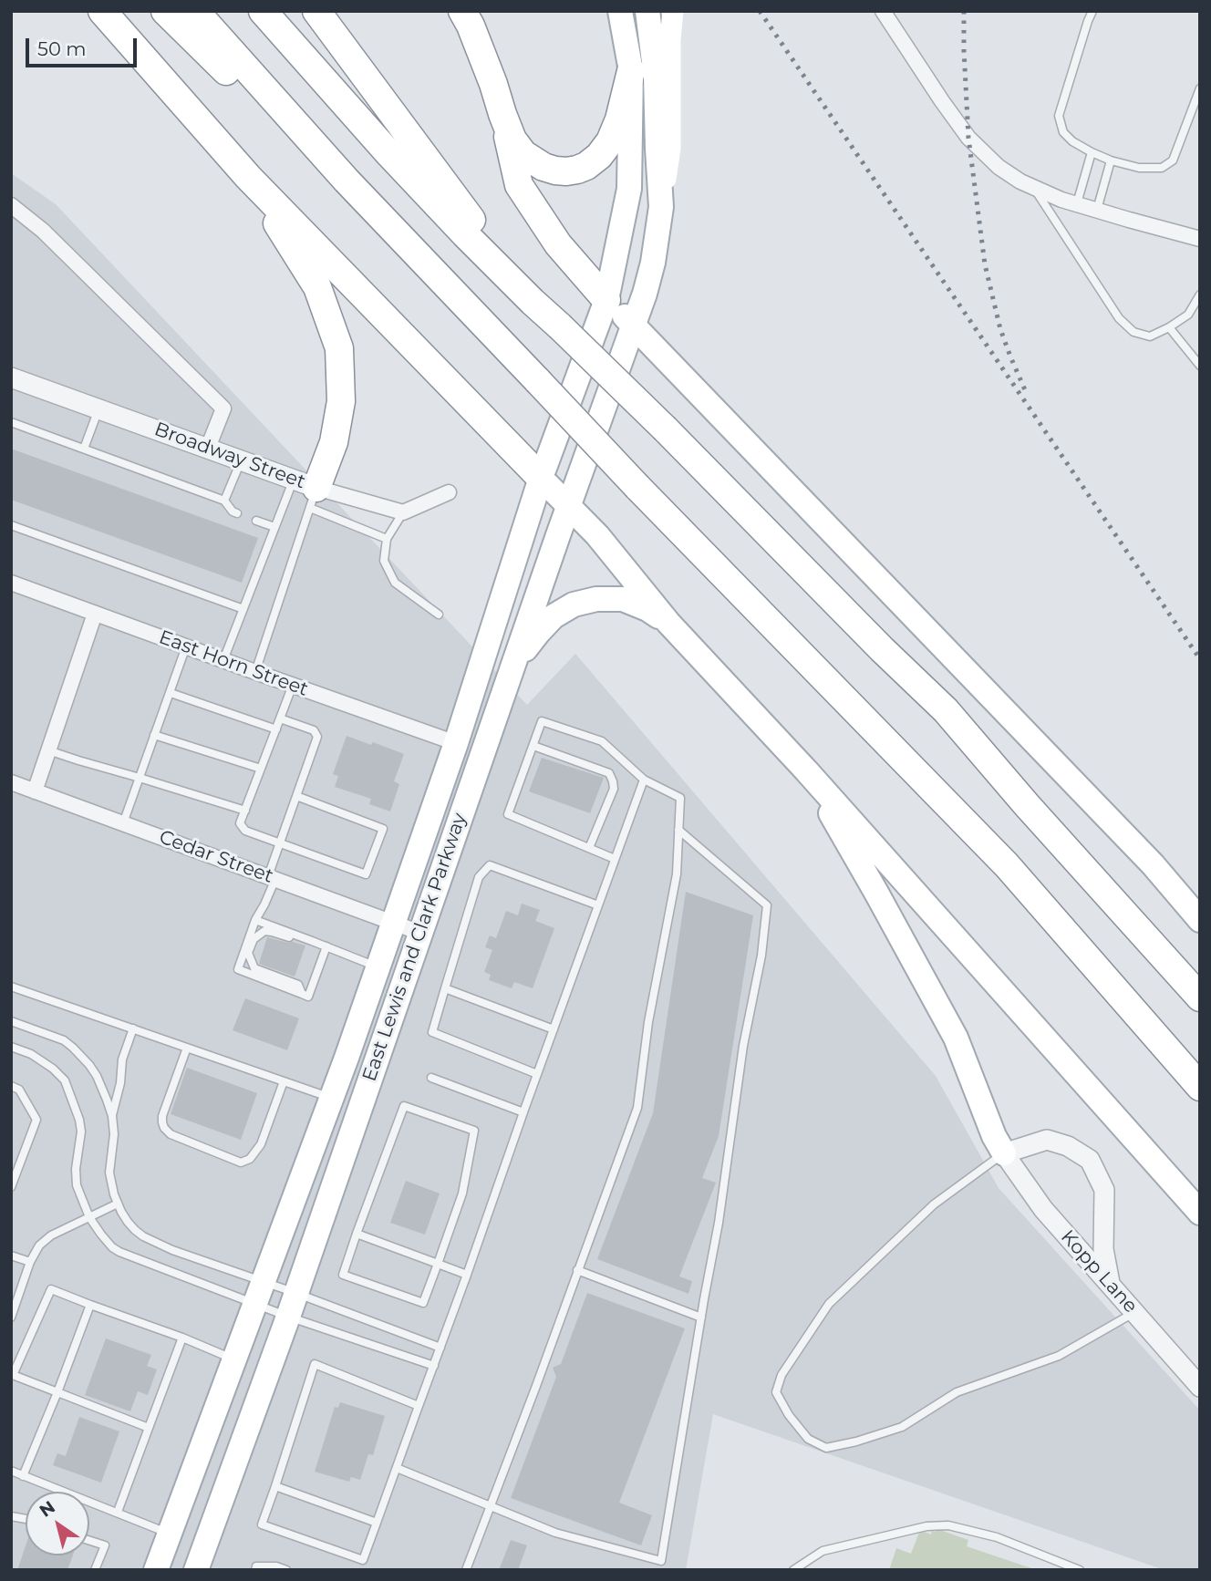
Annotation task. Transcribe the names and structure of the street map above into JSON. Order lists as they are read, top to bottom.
{
  "streets": {
    "main road": ["East Lewis and Clark Parkway"],
    "street": [
      "Broadway Street",
      "East Horn Street",
      "Cedar Street",
      "Kopp Lane"
    ]
  },
  "crossings": [
    ["East Horn Street", "East Lewis and Clark Parkway"],
    ["Cedar Street", "East Lewis and Clark Parkway"]
  ],
  "scale_bar": "50 m",
  "north": "top left"
}
